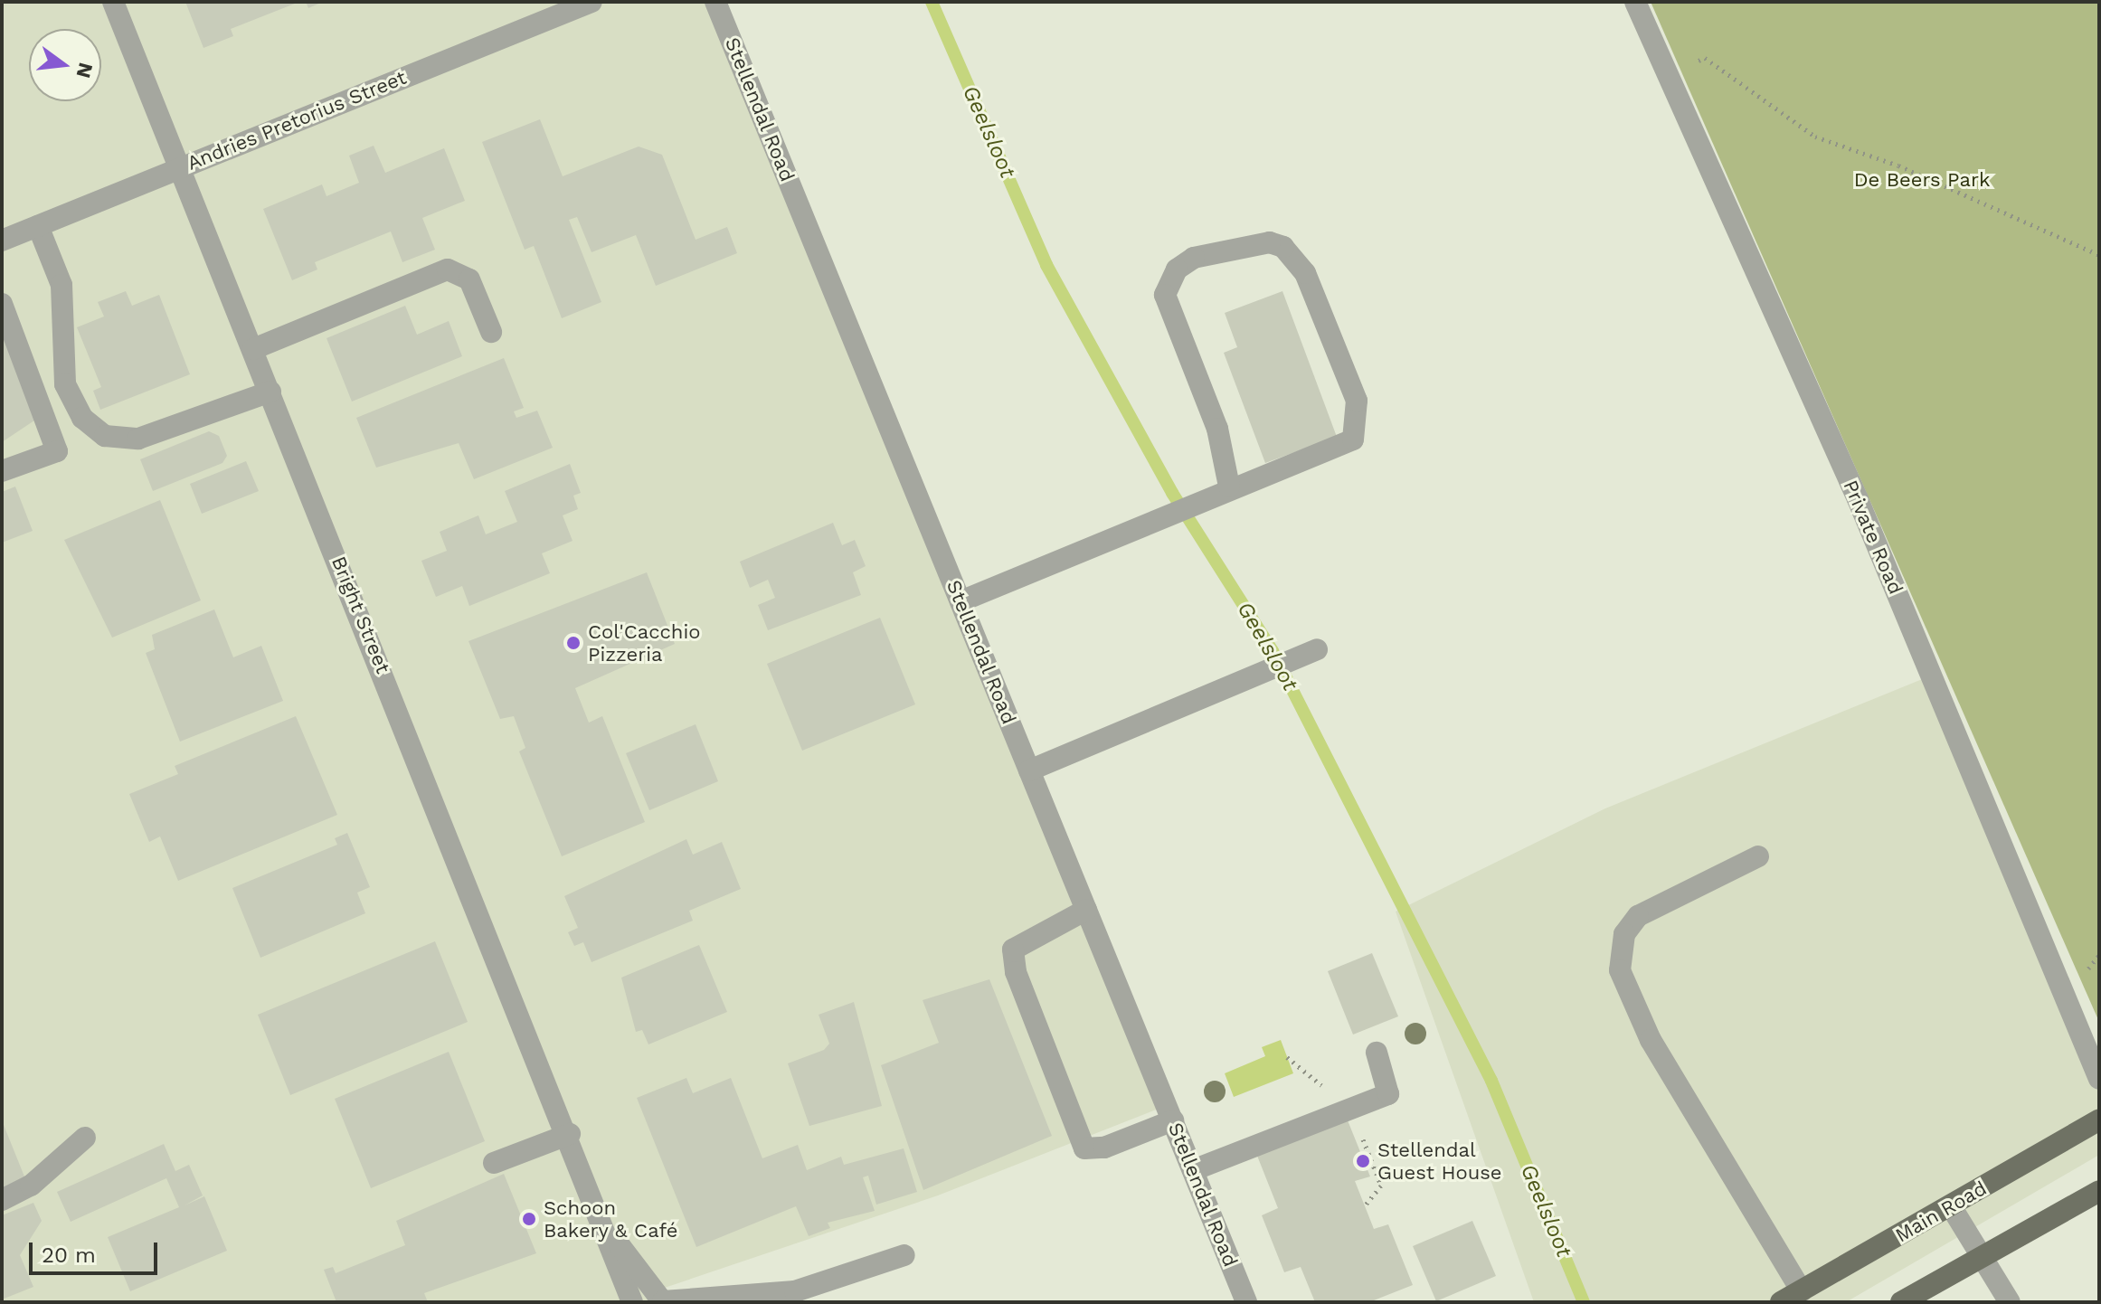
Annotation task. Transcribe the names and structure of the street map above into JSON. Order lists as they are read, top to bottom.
{
  "streets": {
    "main road": ["Main Road"],
    "street": [
      "Stellendal Road",
      "Andries Pretorius Street",
      "Private Road",
      "Bright Street"
    ]
  },
  "crossings": [
    ["Andries Pretorius Street", "Bright Street"]
  ],
  "water": ["Geelsloot"],
  "parks": ["De Beers Park"],
  "places": ["Col'Cacchio Pizzeria", "Stellendal Guest House", "Schoon Bakery & Café"],
  "scale_bar": "20 m",
  "north": "right"
}
